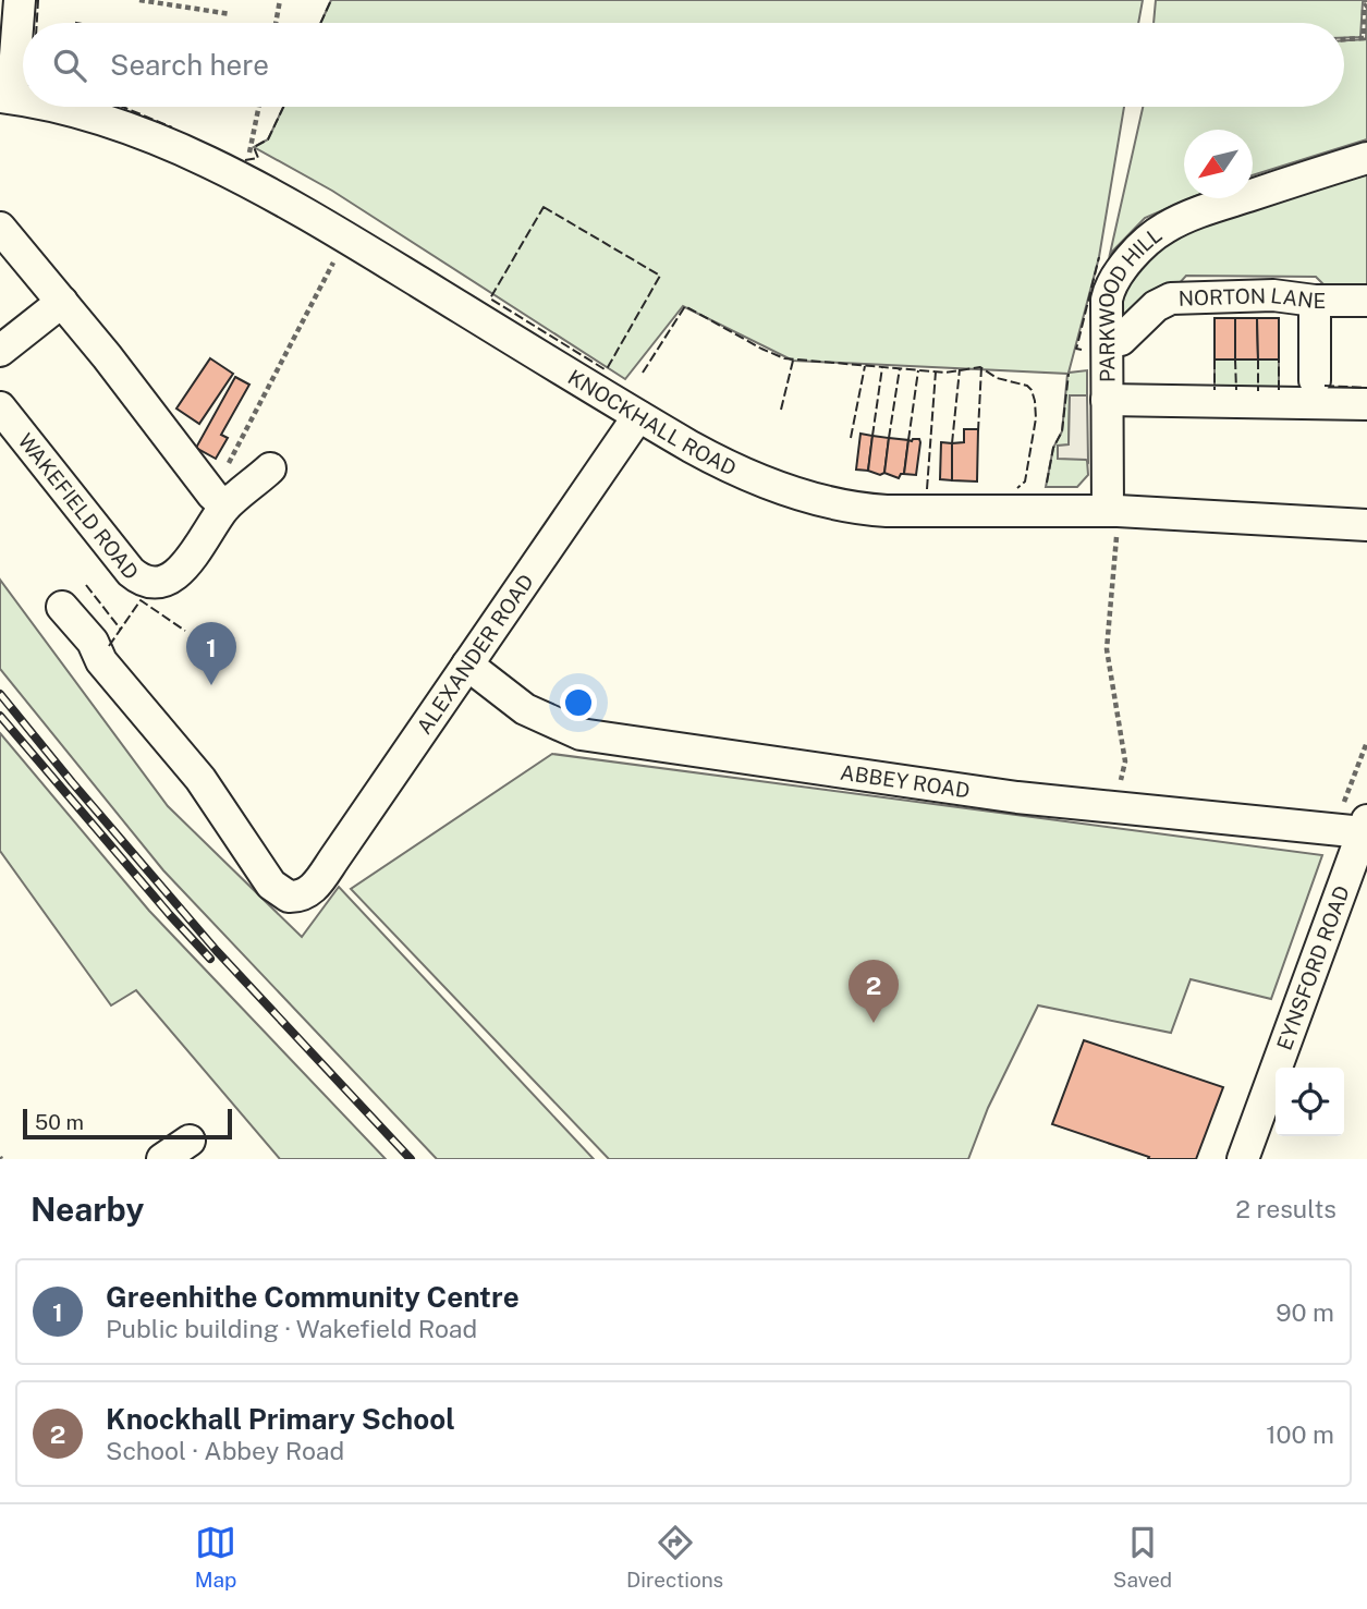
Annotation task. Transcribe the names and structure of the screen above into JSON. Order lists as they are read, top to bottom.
{
  "streets": {
    "street": [
      "NORTON LANE",
      "PARKWOOD HILL",
      "KNOCKHALL ROAD",
      "WAKEFIELD ROAD",
      "ALEXANDER ROAD",
      "ABBEY ROAD",
      "EYNSFORD ROAD"
    ]
  },
  "crossings": [
    ["NORTON LANE", "PARKWOOD HILL"],
    ["PARKWOOD HILL", "KNOCKHALL ROAD"],
    ["KNOCKHALL ROAD", "ALEXANDER ROAD"],
    ["ALEXANDER ROAD", "ABBEY ROAD"],
    ["ABBEY ROAD", "EYNSFORD ROAD"]
  ],
  "scale_bar": "50 m",
  "north": "bottom left",
  "page": {
    "search": "Search here",
    "pins": ["1", "2"],
    "scale": "50 m",
    "heading": ["Nearby", "2 results"],
    "list": [
      {
        "mark": "1",
        "name": "Greenhithe Community Centre",
        "note": "Public building · Wakefield Road",
        "value": "90 m"
      },
      {
        "mark": "2",
        "name": "Knockhall Primary School",
        "note": "School · Abbey Road",
        "value": "100 m"
      }
    ],
    "nav": ["Map", "Directions", "Saved"]
  }
}
